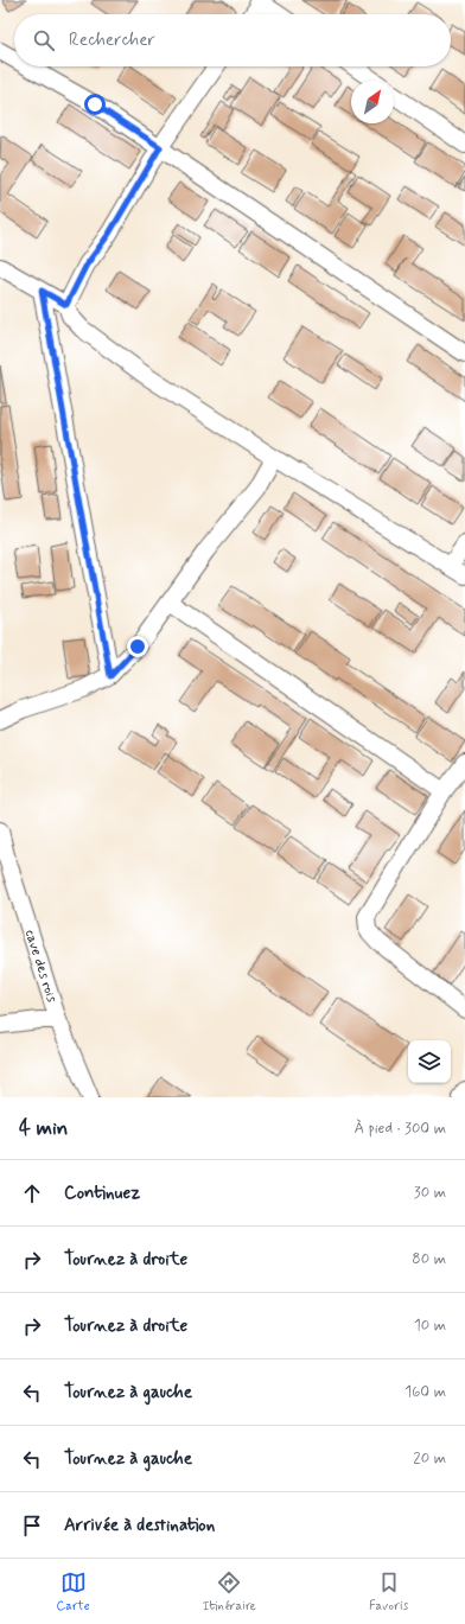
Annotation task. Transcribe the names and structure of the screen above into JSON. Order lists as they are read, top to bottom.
{
  "streets": {
    "street": ["cave des rois"]
  },
  "north": "top right",
  "page": {
    "search": "Rechercher",
    "heading": ["4 min", "À pied · 300 m"],
    "list": [
      ["Continuez", "30 m"],
      ["Tournez à droite", "80 m"],
      ["Tournez à droite", "10 m"],
      ["Tournez à gauche", "160 m"],
      ["Tournez à gauche", "20 m"],
      "Arrivée à destination"
    ],
    "nav": ["Carte", "Itinéraire", "Favoris"]
  }
}
